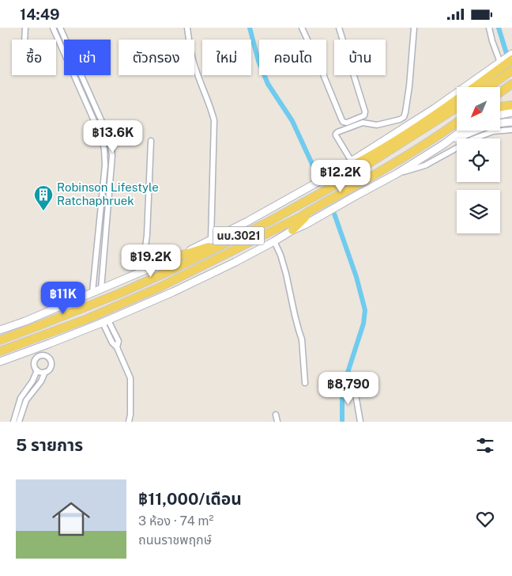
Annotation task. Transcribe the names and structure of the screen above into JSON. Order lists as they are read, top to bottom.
{
  "streets": {
    "main road": ["นบ.3021"]
  },
  "places": {
    "building": ["Robinson Lifestyle Ratchaphruek"]
  },
  "north": "bottom left",
  "page": {
    "status": "14:49",
    "chip": [
      "ซื้อ",
      "เช่า",
      "ตัวกรอง",
      "ใหม่",
      "คอนโด",
      "บ้าน"
    ],
    "price": [
      "฿13.6K",
      "฿12.2K",
      "฿19.2K",
      "฿11K",
      "฿8,790"
    ],
    "heading": "5 รายการ",
    "list": [
      {
        "name": "฿11,000/เดือน",
        "note": "3 ห้อง · 74 m² · ถนนราชพฤกษ์"
      }
    ]
  }
}
